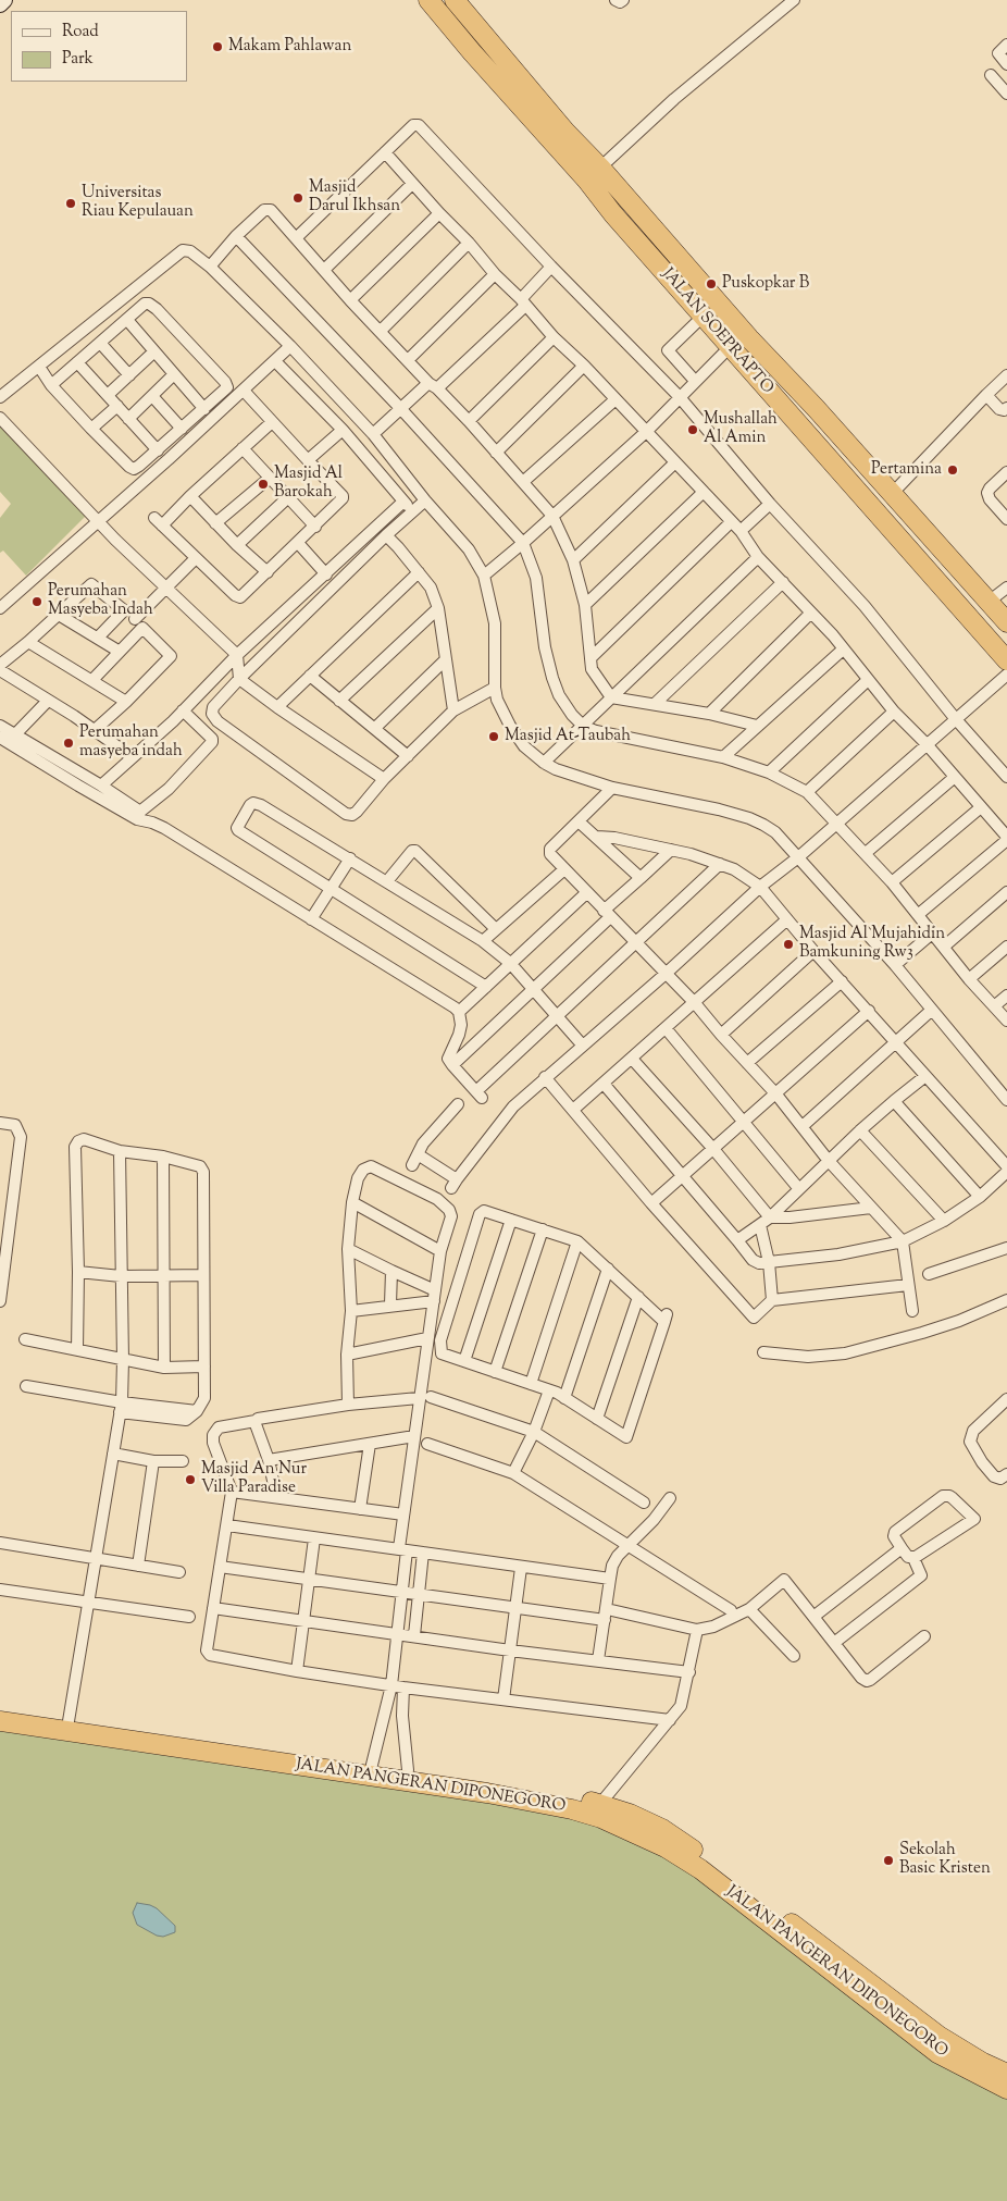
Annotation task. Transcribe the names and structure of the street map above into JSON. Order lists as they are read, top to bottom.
{
  "streets": {
    "highway": ["JALAN SOEPRAPTO", "JALAN PANGERAN DIPONEGORO"]
  },
  "places": [
    "Makam Pahlawan",
    "Masjid Darul Ikhsan",
    "Universitas Riau Kepulauan",
    "Puskopkar B",
    "Mushallah Al Amin",
    "Pertamina",
    "Masjid Al Barokah",
    "Perumahan Masyeba Indah",
    "Masjid At-Taubah",
    "Perumahan masyeba indah",
    "Masjid Al Mujahidin Bamkuning Rw3",
    "Masjid An Nur Villa Paradise",
    "Sekolah Basic Kristen"
  ],
  "legend": ["Road", "Park"]
}
